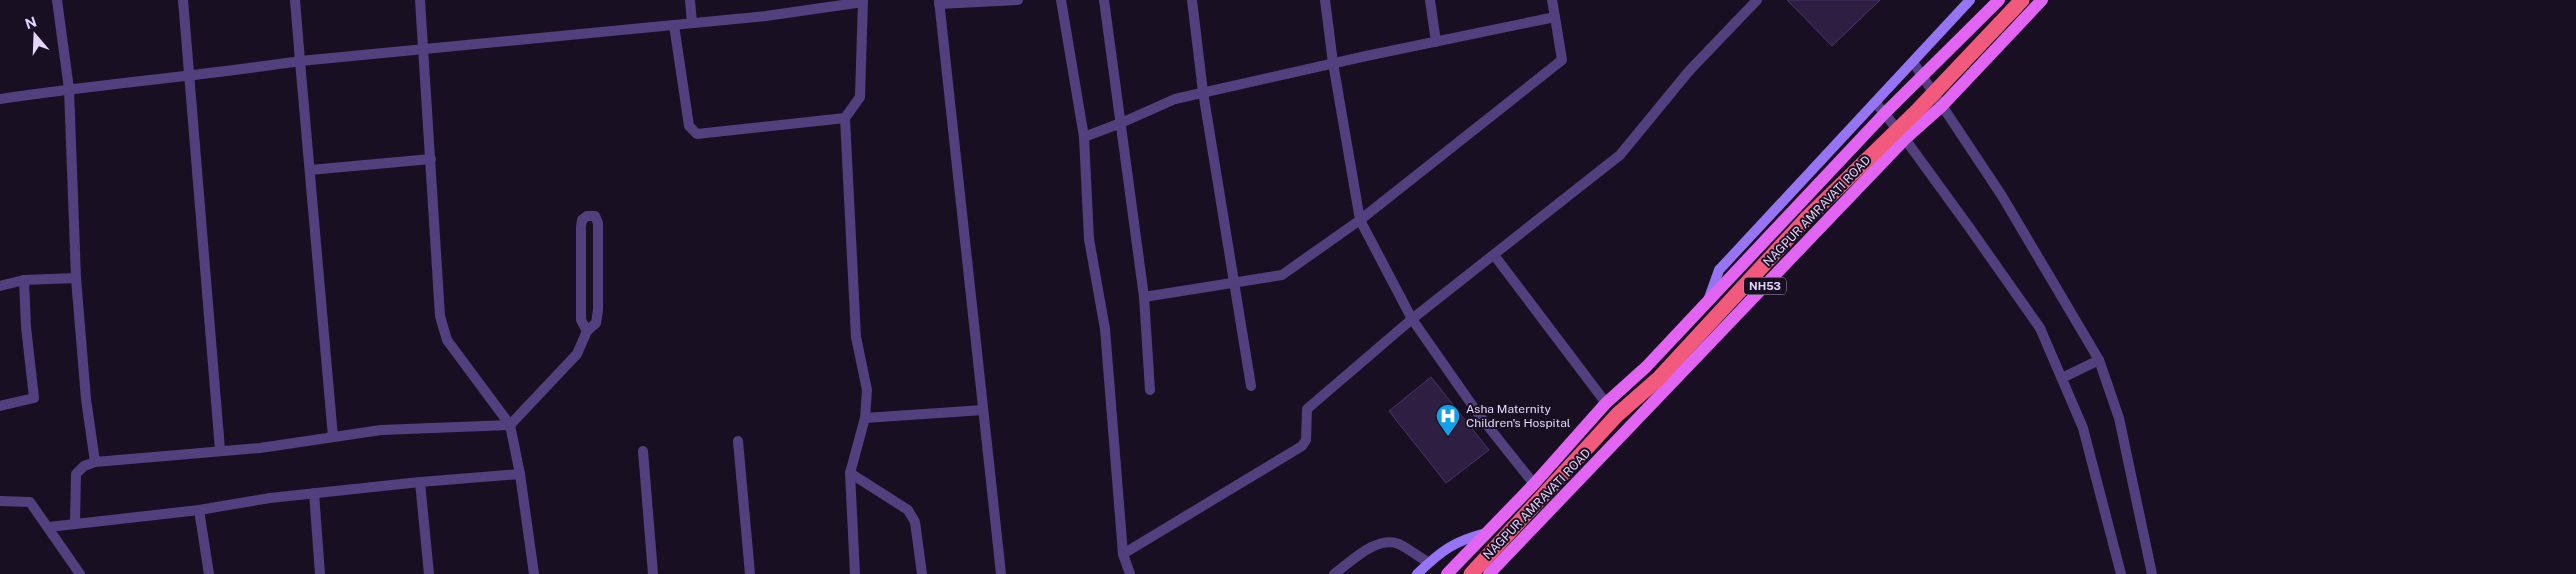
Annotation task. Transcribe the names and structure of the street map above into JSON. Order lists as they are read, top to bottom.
{
  "streets": {
    "main road": ["NAGPUR AMRAVATI ROAD", "NH53"]
  },
  "places": {
    "hospital": ["Asha Maternity Children's Hospital"]
  },
  "north": "top"
}
